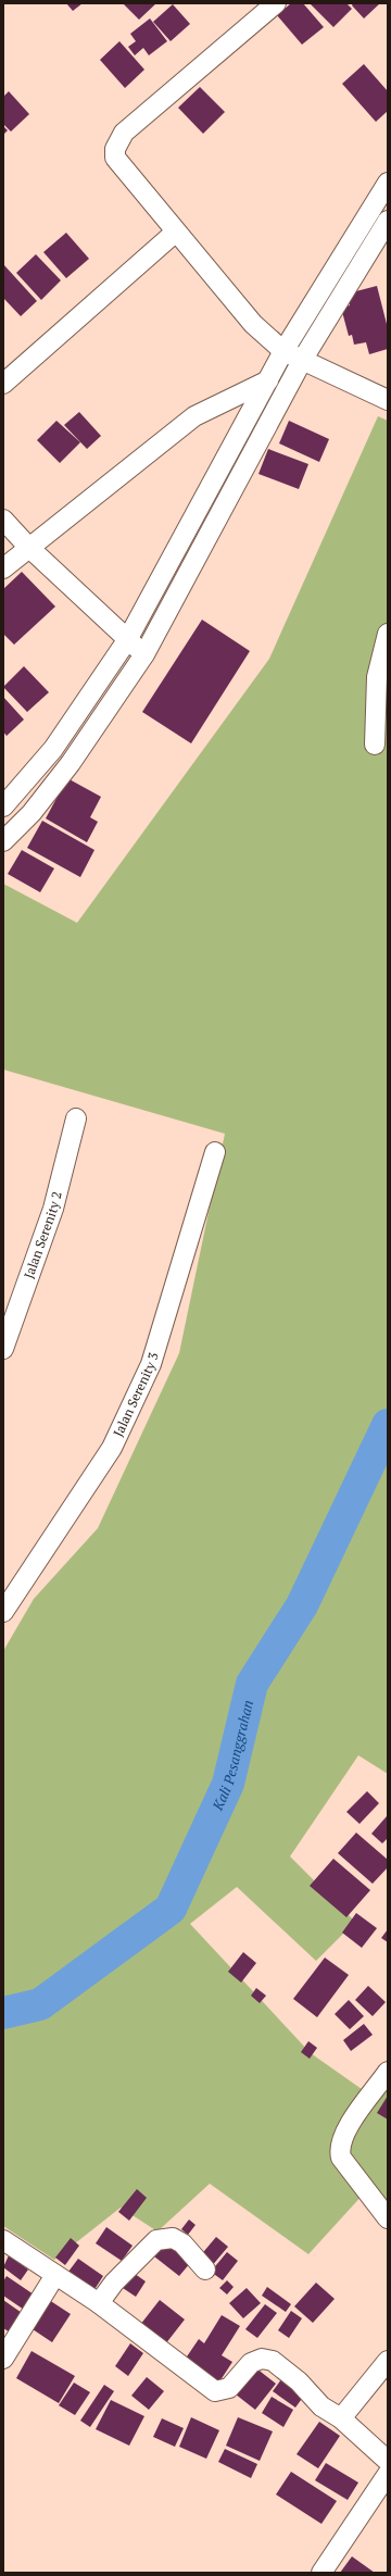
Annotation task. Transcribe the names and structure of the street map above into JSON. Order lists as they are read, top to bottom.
{
  "streets": {
    "street": ["Jalan Serenity 2", "Jalan Serenity 3"]
  },
  "water": ["Kali Pesanggrahan"]
}
